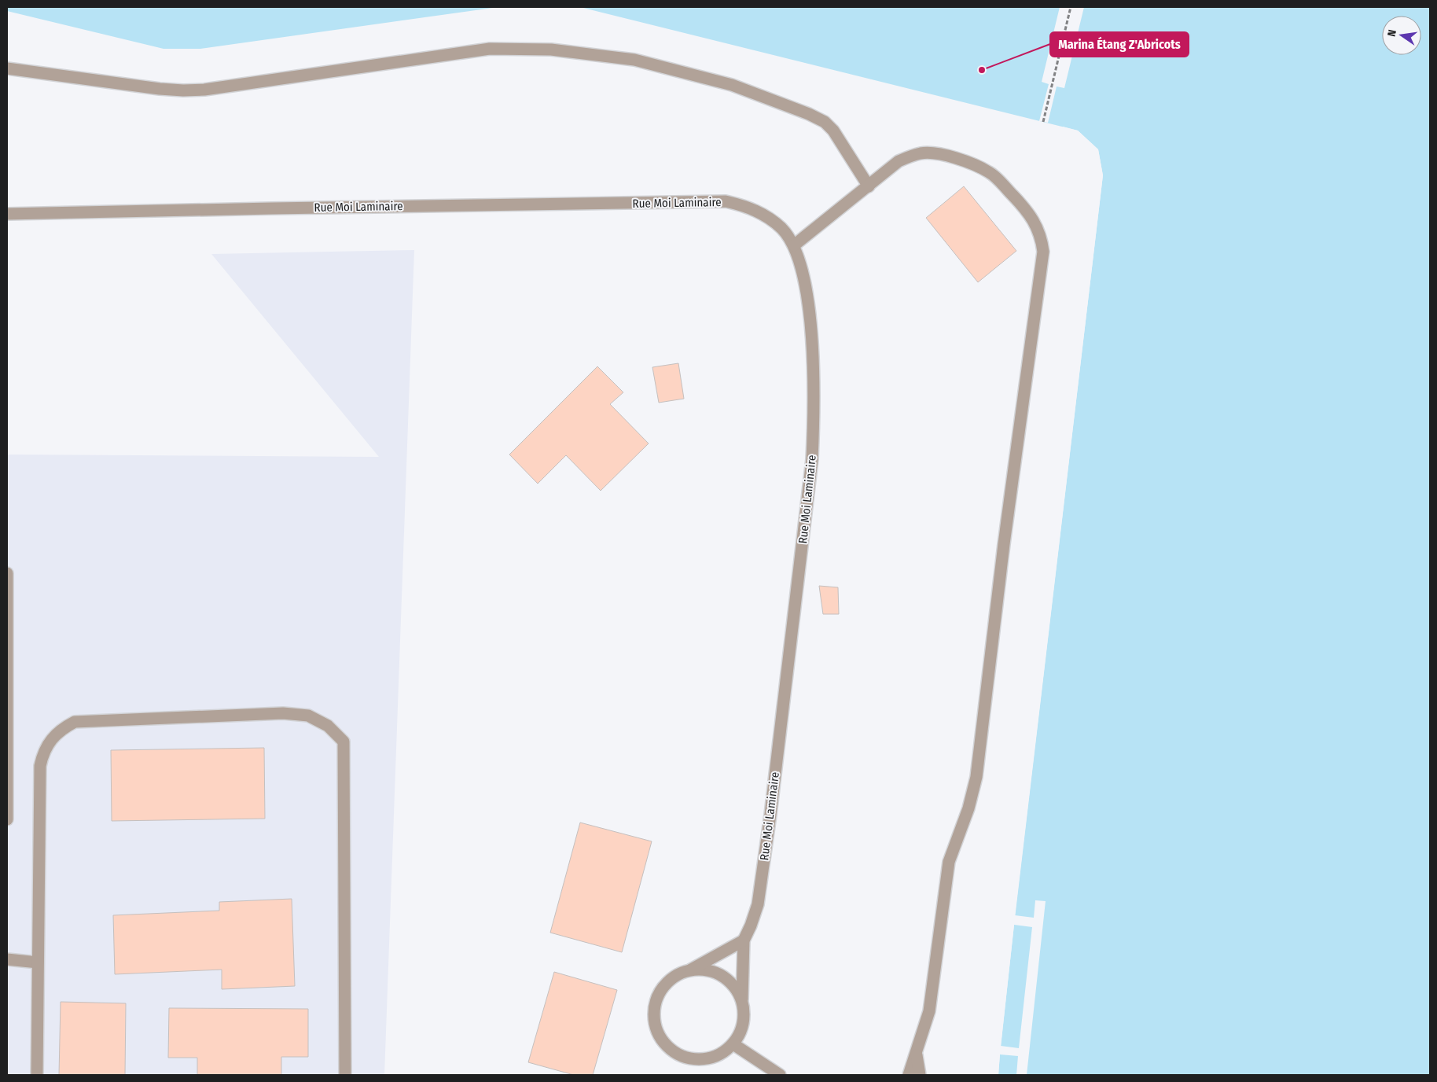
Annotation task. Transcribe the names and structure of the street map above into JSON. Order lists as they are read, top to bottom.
{
  "streets": {
    "street": ["Rue Moi Laminaire"]
  },
  "places": ["Marina Étang Z'Abricots"],
  "north": "left"
}
